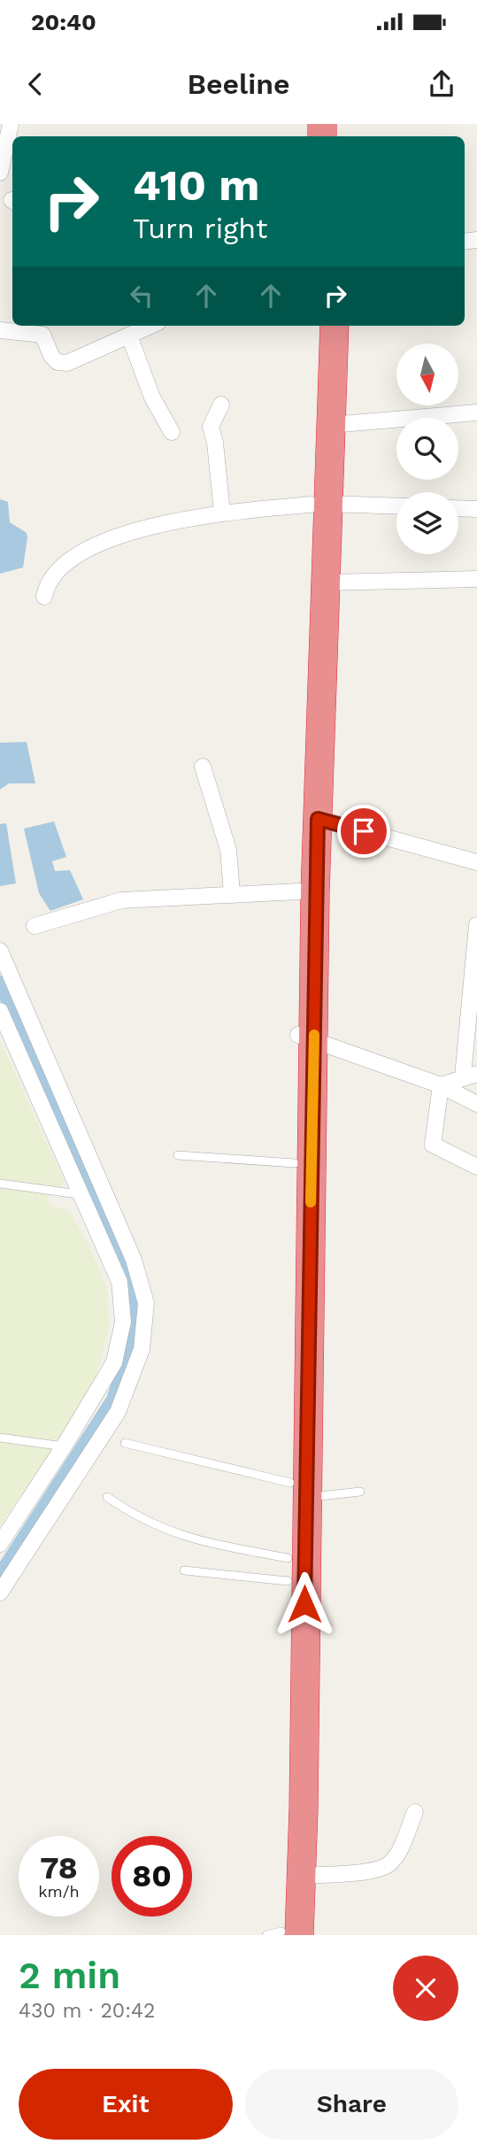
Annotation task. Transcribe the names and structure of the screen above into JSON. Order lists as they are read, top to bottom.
{
  "north": "bottom",
  "page": {
    "status": "20:40",
    "header": "Beeline",
    "turn": ["410 m", "Turn right"],
    "speed": "78 km/h",
    "limit": "80",
    "heading": ["2 min", "430 m · 20:42"],
    "buttons": ["Exit", "Share"]
  }
}
